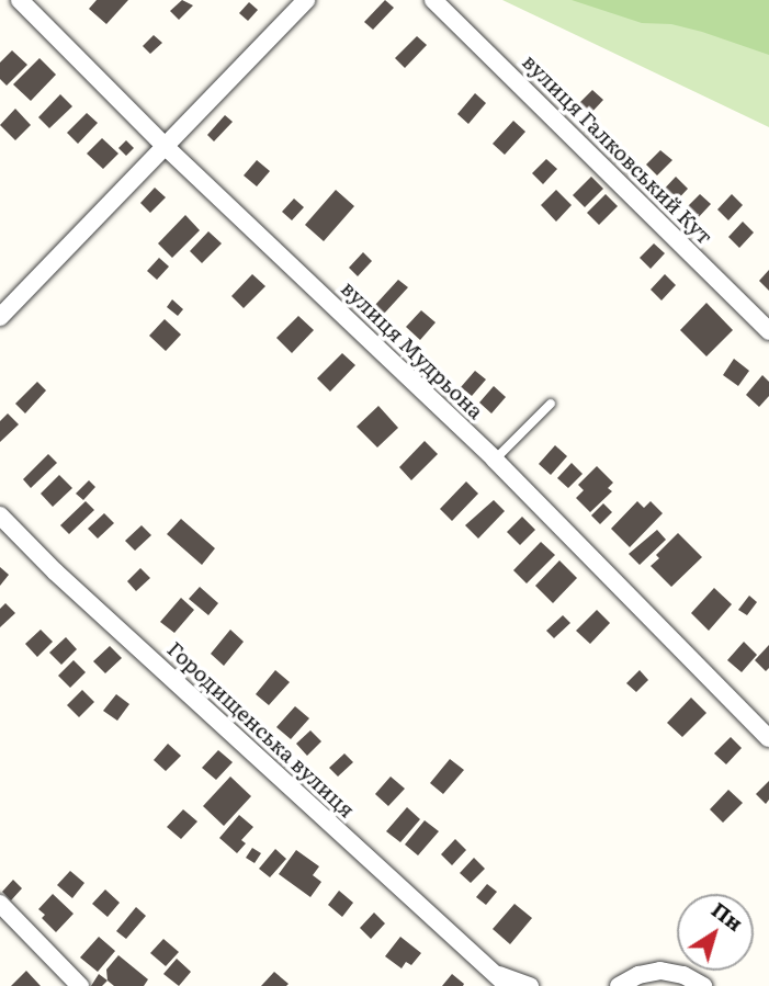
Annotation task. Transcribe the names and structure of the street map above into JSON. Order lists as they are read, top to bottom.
{
  "streets": {
    "street": ["вулиця Галковський Кут", "вулиця Мудрьона", "Городищенська вулиця"]
  },
  "north": "top right"
}
